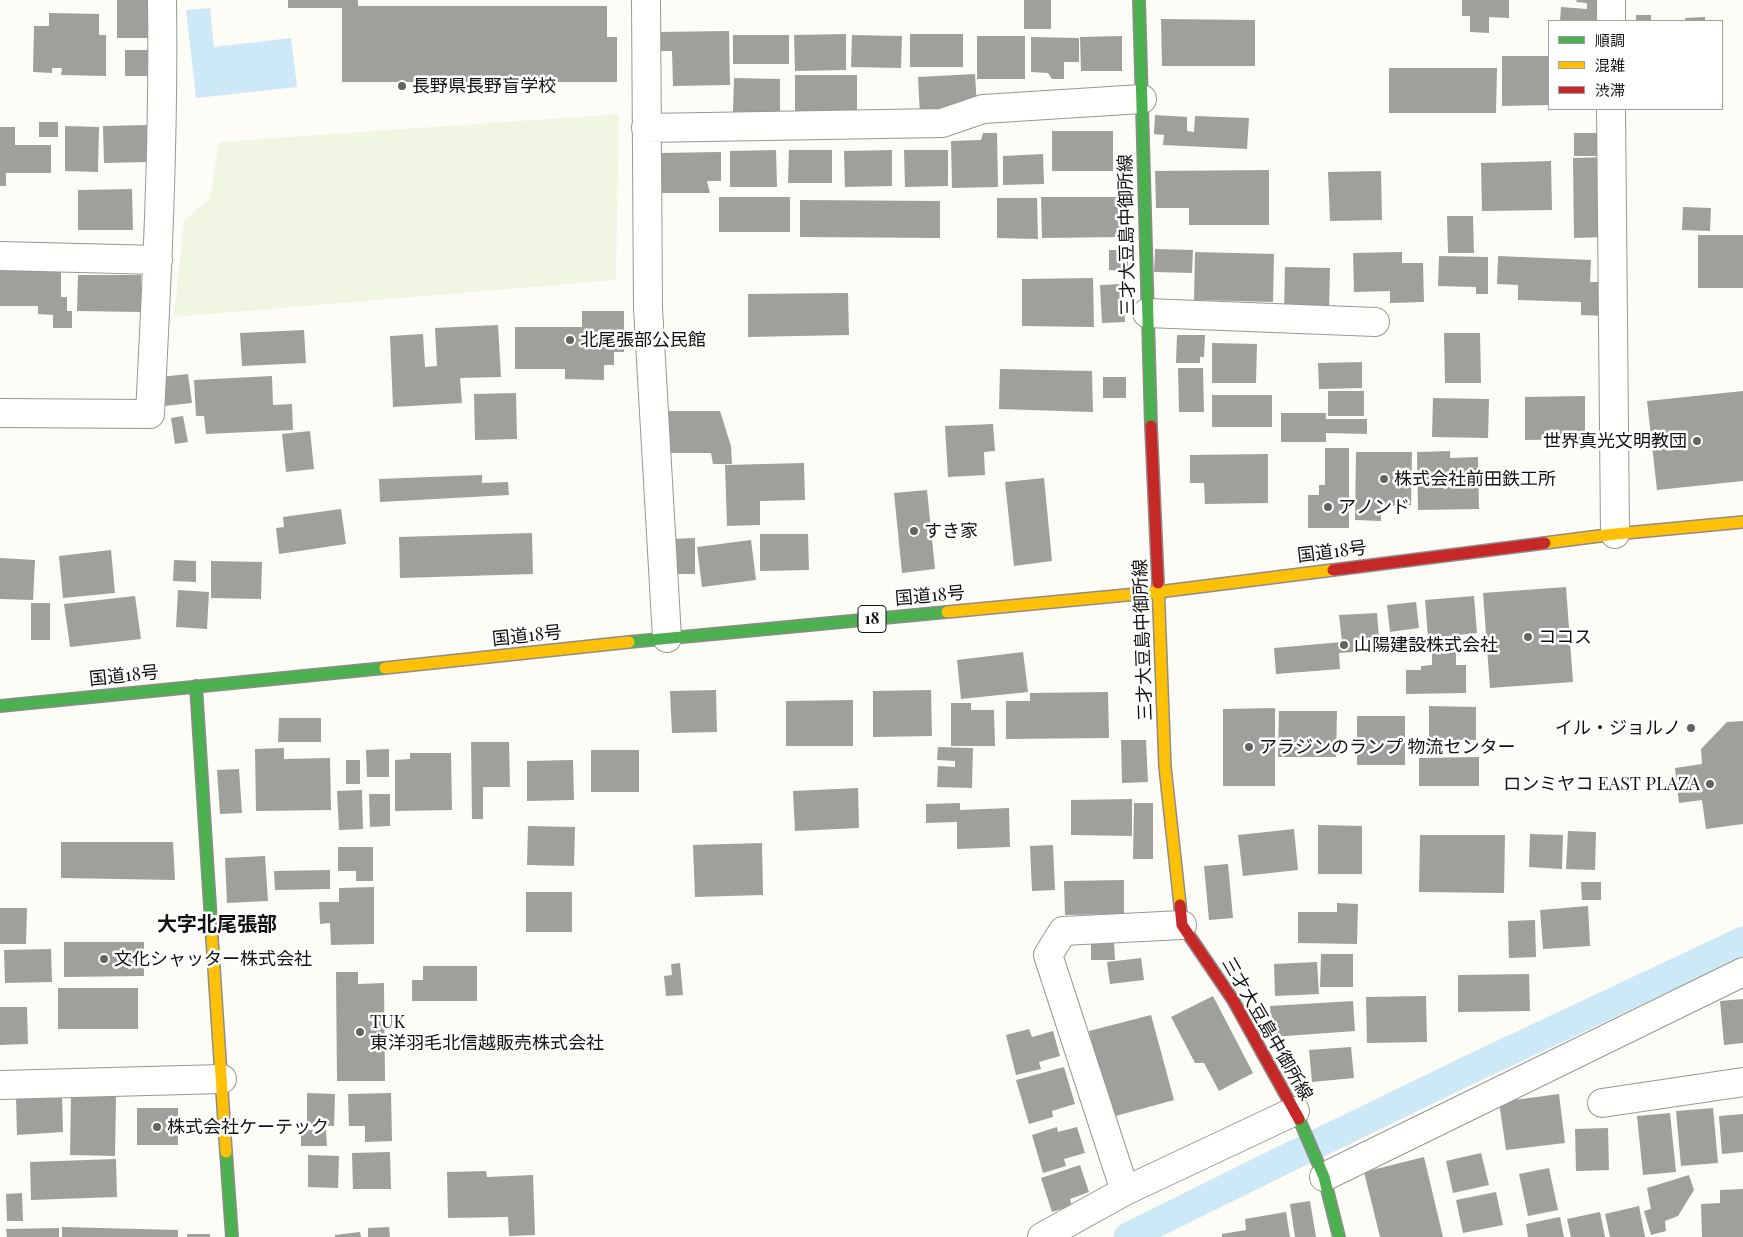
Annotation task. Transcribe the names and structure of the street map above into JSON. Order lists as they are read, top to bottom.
{
  "streets": {
    "main road": ["三才大豆島中御所線", "国道18号", "18"]
  },
  "crossings": [
    ["三才大豆島中御所線", "国道18号"]
  ],
  "districts": ["大字北尾張部"],
  "places": [
    "長野県長野盲学校",
    "北尾張部公民館",
    "世界真光文明教団",
    "株式会社前田鉄工所",
    "アノンド",
    "すき家",
    "ココス",
    "山陽建設株式会社",
    "イル・ジョルノ",
    "アラジンのランプ 物流センター",
    "ロンミヤコ EAST PLAZA",
    "文化シャッター株式会社",
    "TUK 東洋羽毛北信越販売株式会社",
    "株式会社ケーテック"
  ],
  "legend": ["順調", "混雑", "渋滞"]
}
